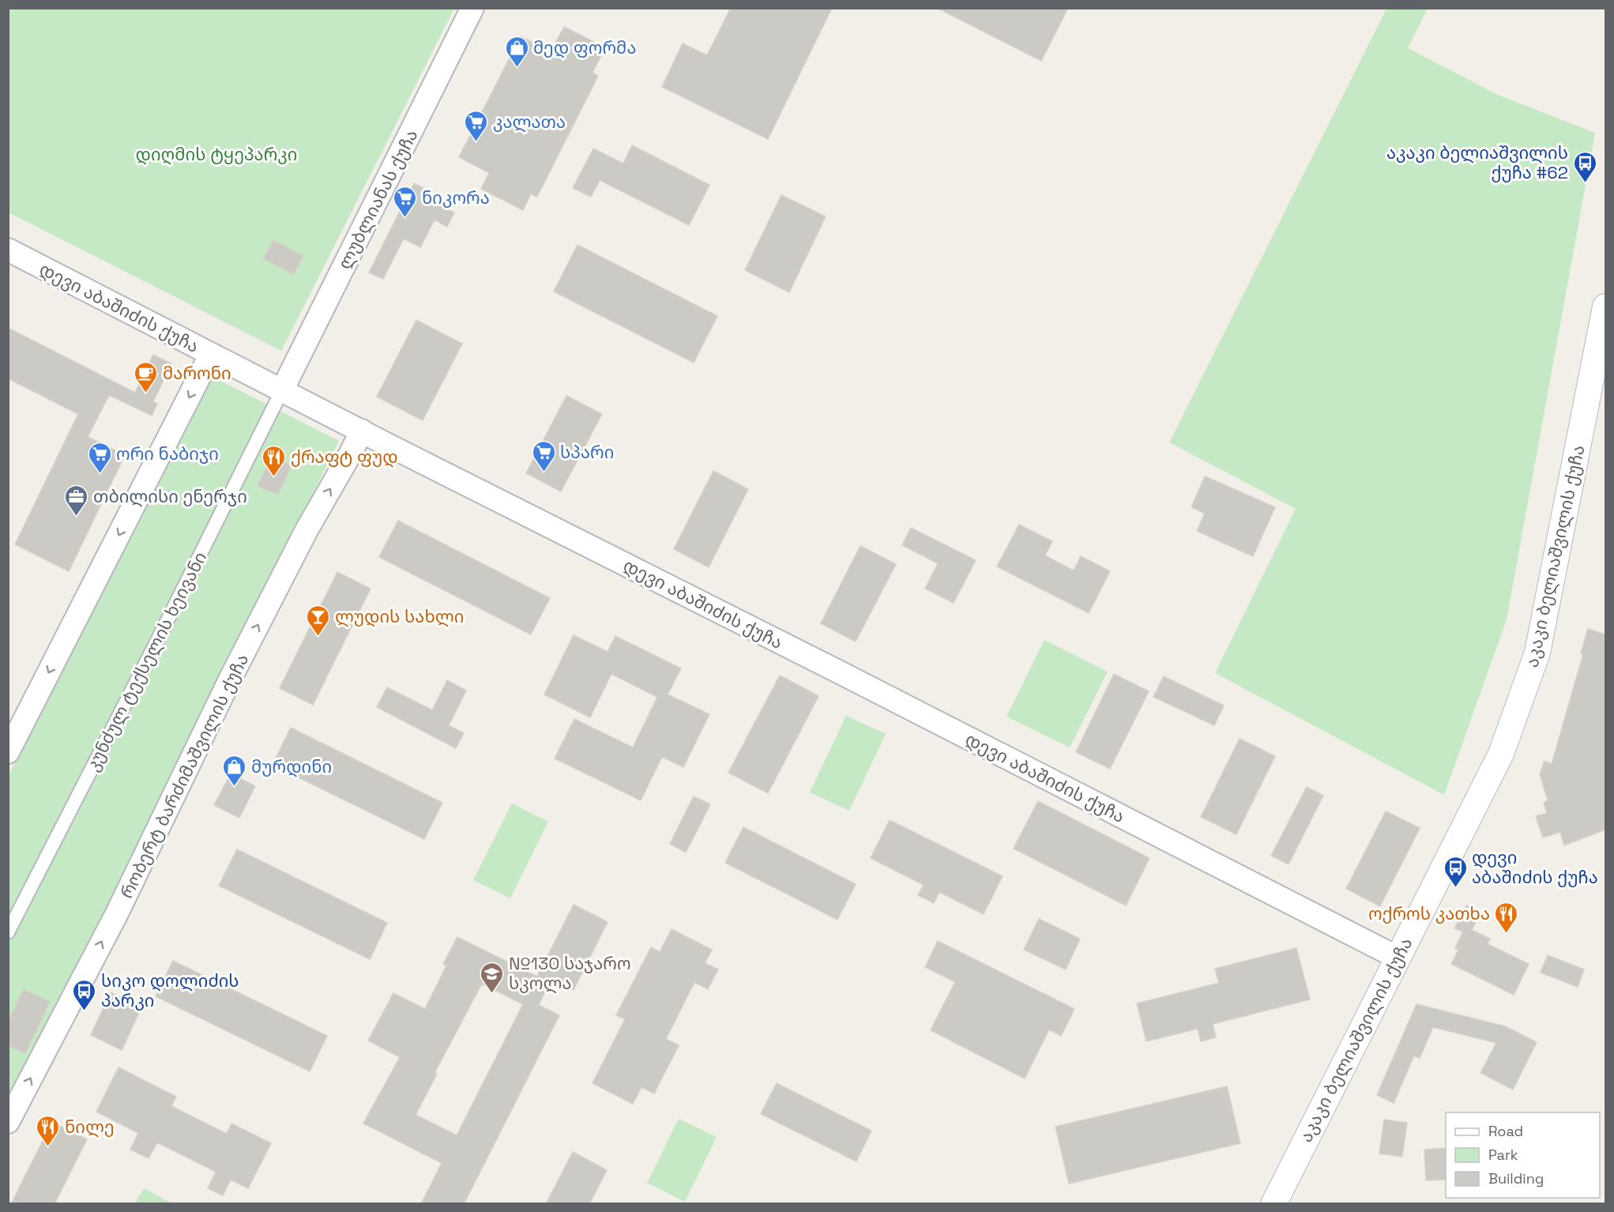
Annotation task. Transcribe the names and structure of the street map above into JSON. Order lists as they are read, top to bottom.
{
  "streets": {
    "main road": ["აკაკი ბელიაშვილის ქუჩა"],
    "street": [
      "ლუბლიანას ქუჩა",
      "დევი აბაშიძის ქუჩა",
      "კუნძულ ტექსელის ხეივანი",
      "რობერტ ბარძიმაშვილის ქუჩა"
    ]
  },
  "crossings": [
    ["ლუბლიანას ქუჩა", "დევი აბაშიძის ქუჩა"],
    ["ლუბლიანას ქუჩა", "კუნძულ ტექსელის ხეივანი"],
    ["დევი აბაშიძის ქუჩა", "აკაკი ბელიაშვილის ქუჩა"],
    ["დევი აბაშიძის ქუჩა", "კუნძულ ტექსელის ხეივანი"],
    ["დევი აბაშიძის ქუჩა", "რობერტ ბარძიმაშვილის ქუჩა"]
  ],
  "parks": ["დიღმის ტყეპარკი"],
  "places": {
    "shop": ["მედ ფორმა", "მურდინი"],
    "supermarket": [
      "კალათა",
      "ნიკორა",
      "სპარი",
      "ორი ნაბიჯი"
    ],
    "bus stop": ["აკაკი ბელიაშვილის ქუჩა #62", "დევი აბაშიძის ქუჩა", "სიკო დოლიძის პარკი"],
    "cafe": ["მარონი"],
    "restaurant": ["ქრაფტ ფუდ", "ოქროს კათხა", "ნილე"],
    "office": ["თბილისი ენერჯი"],
    "bar": ["ლუდის სახლი"],
    "school or university": ["№130 საჯარო სკოლა"]
  },
  "legend": ["Road", "Park", "Building"]
}
